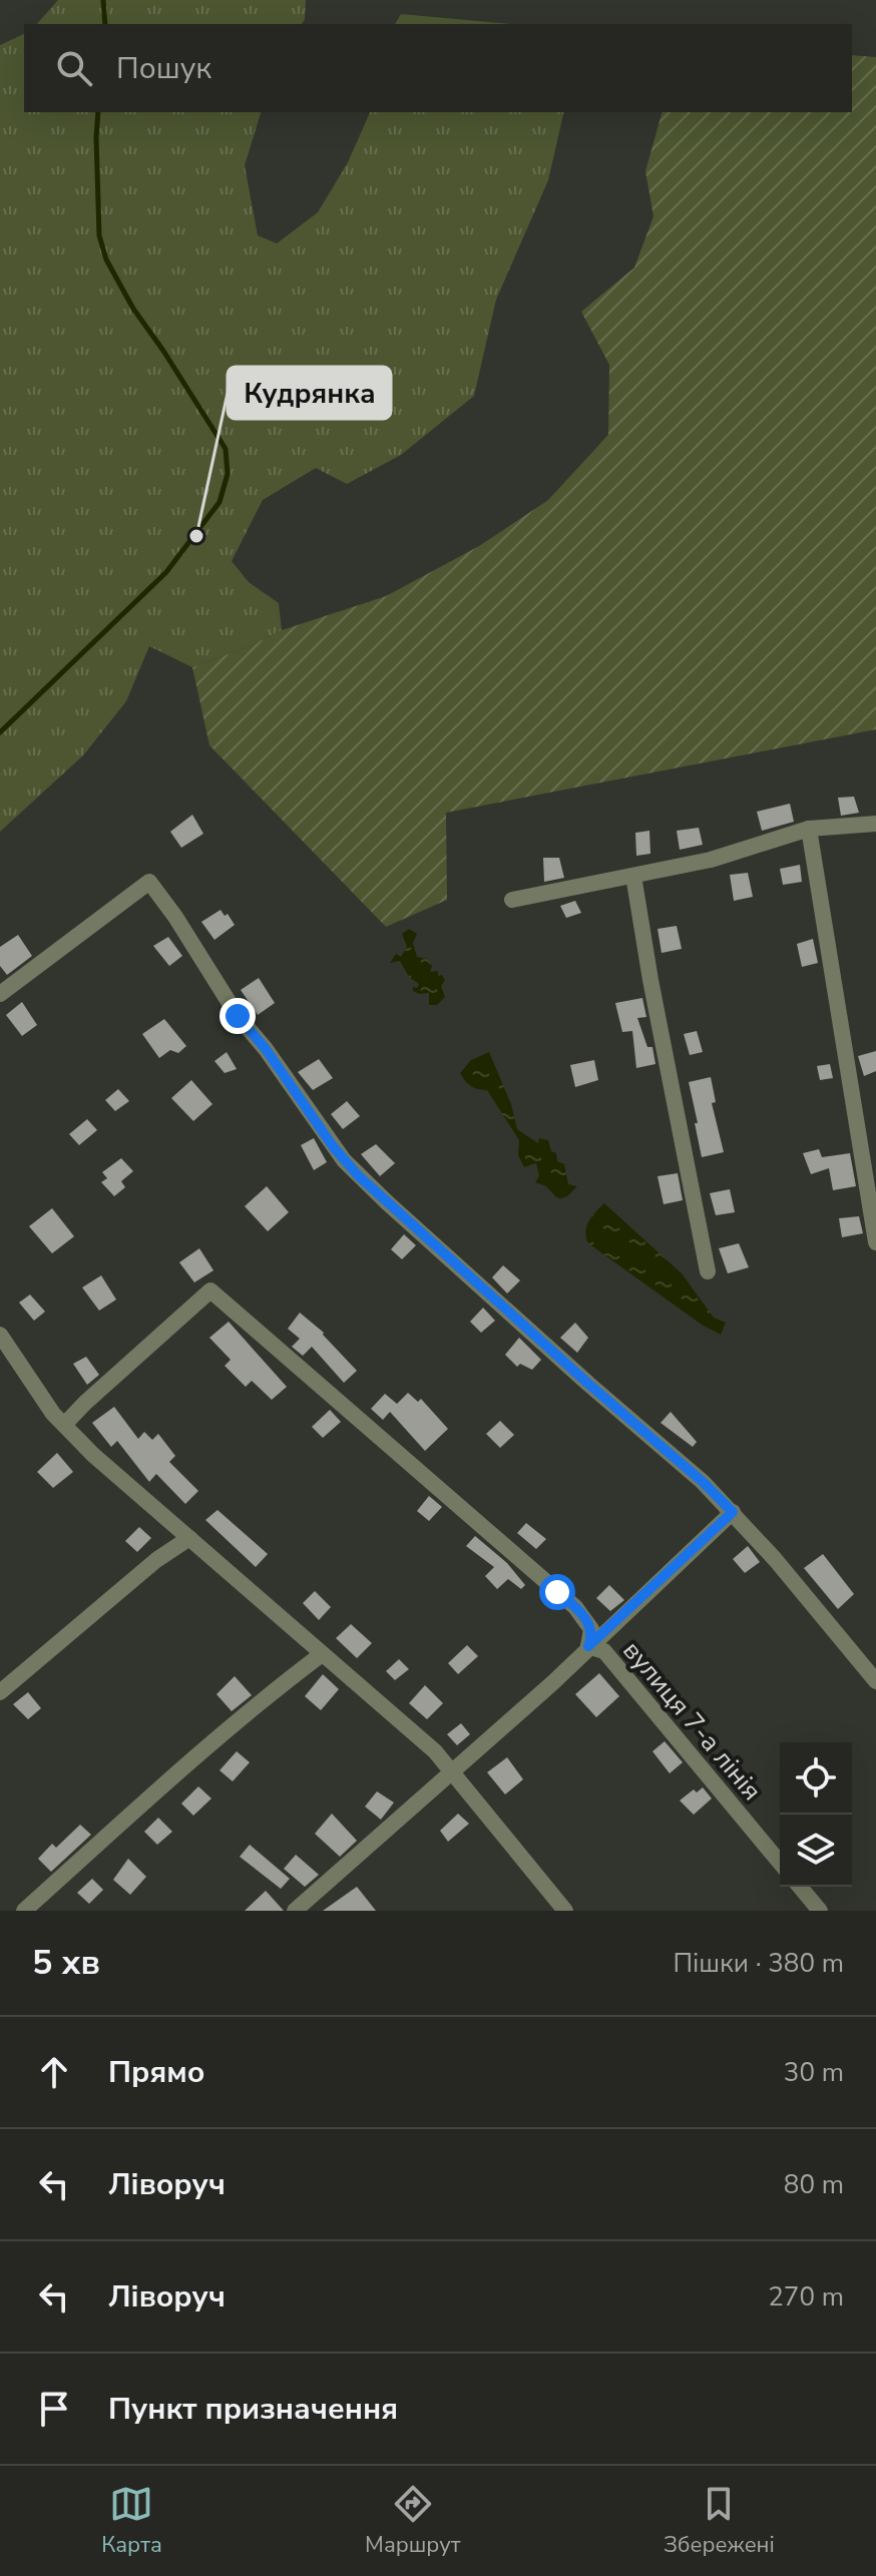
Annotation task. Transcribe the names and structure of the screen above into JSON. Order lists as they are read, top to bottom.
{
  "streets": {
    "street": ["вулиця 7-а лінія"]
  },
  "places": ["Кудрянка"],
  "page": {
    "search": "Пошук",
    "heading": ["5 хв", "Пішки · 380 m"],
    "list": [
      ["Прямо", "30 m"],
      ["Ліворуч", "80 m"],
      ["Ліворуч", "270 m"],
      "Пункт призначення"
    ],
    "nav": ["Карта", "Маршрут", "Збережені"]
  }
}
